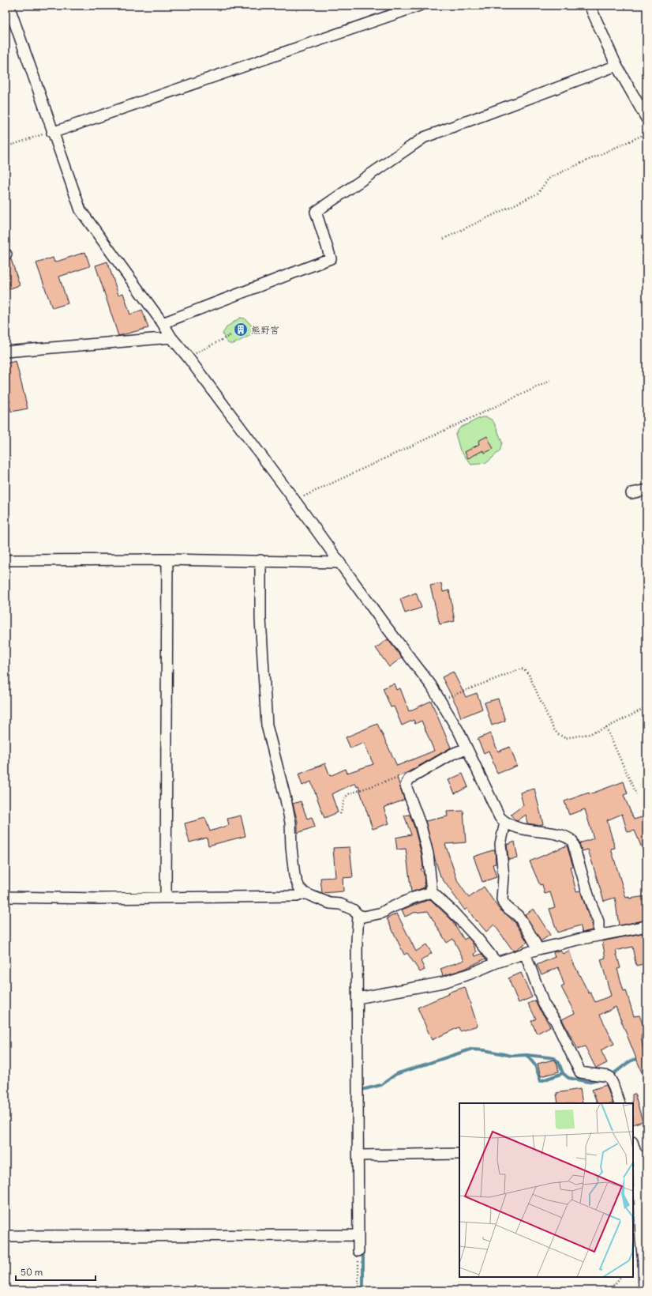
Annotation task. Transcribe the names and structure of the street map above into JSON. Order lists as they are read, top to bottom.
{
  "places": {
    "building": ["熊野宮"]
  },
  "scale_bar": "50 m"
}
